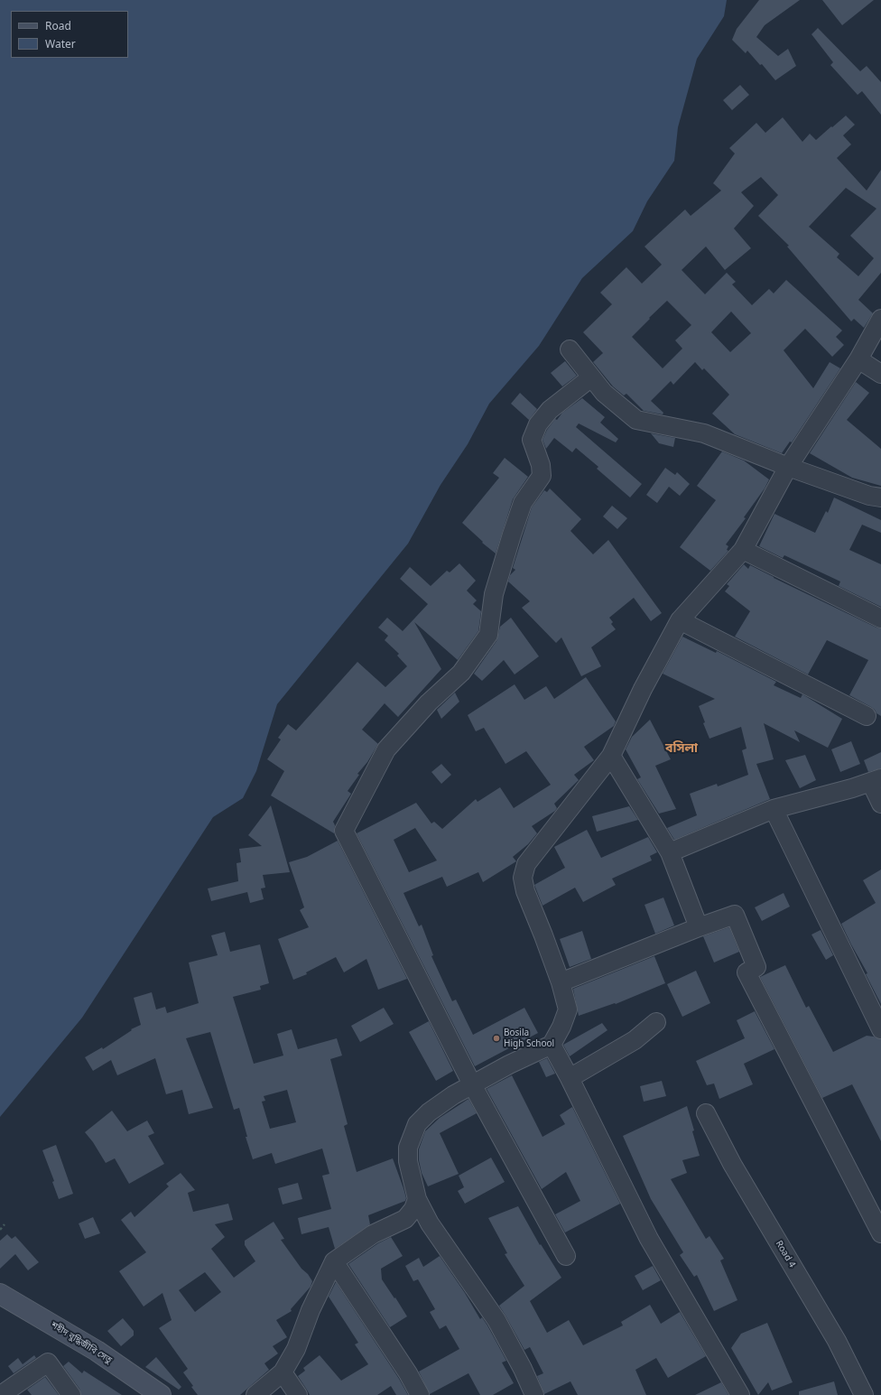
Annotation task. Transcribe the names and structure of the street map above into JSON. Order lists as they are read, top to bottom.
{
  "streets": {
    "main road": ["শহীদ বুদ্ধিজীবি সেতু"],
    "street": ["Road 4"]
  },
  "districts": ["বসিলা"],
  "places": ["Bosila High School"],
  "legend": ["Road", "Water"]
}
